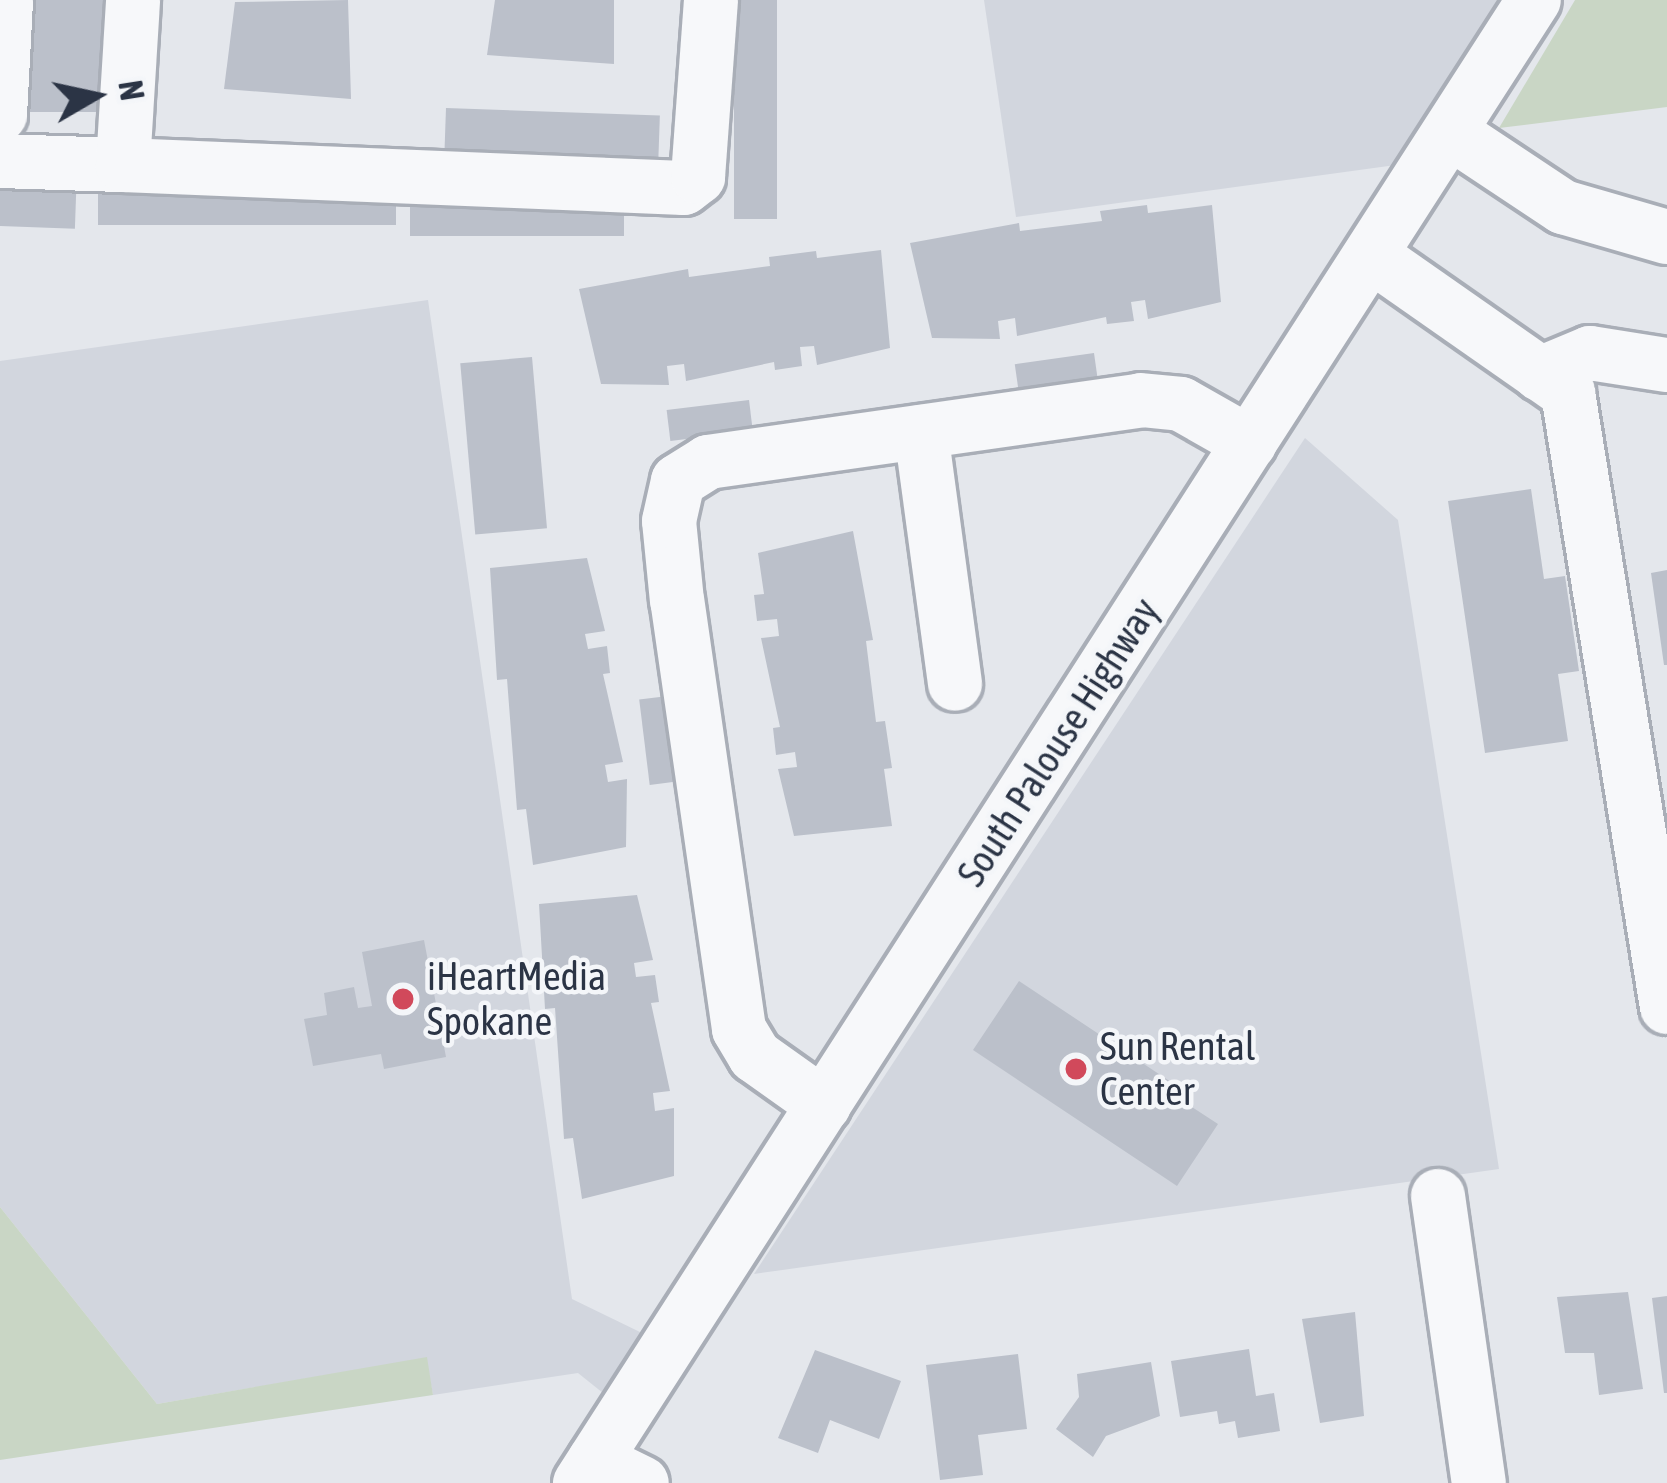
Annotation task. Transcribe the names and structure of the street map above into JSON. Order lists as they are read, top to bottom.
{
  "streets": {
    "street": ["South Palouse Highway"]
  },
  "places": ["iHeartMedia Spokane", "Sun Rental Center"],
  "north": "right"
}
